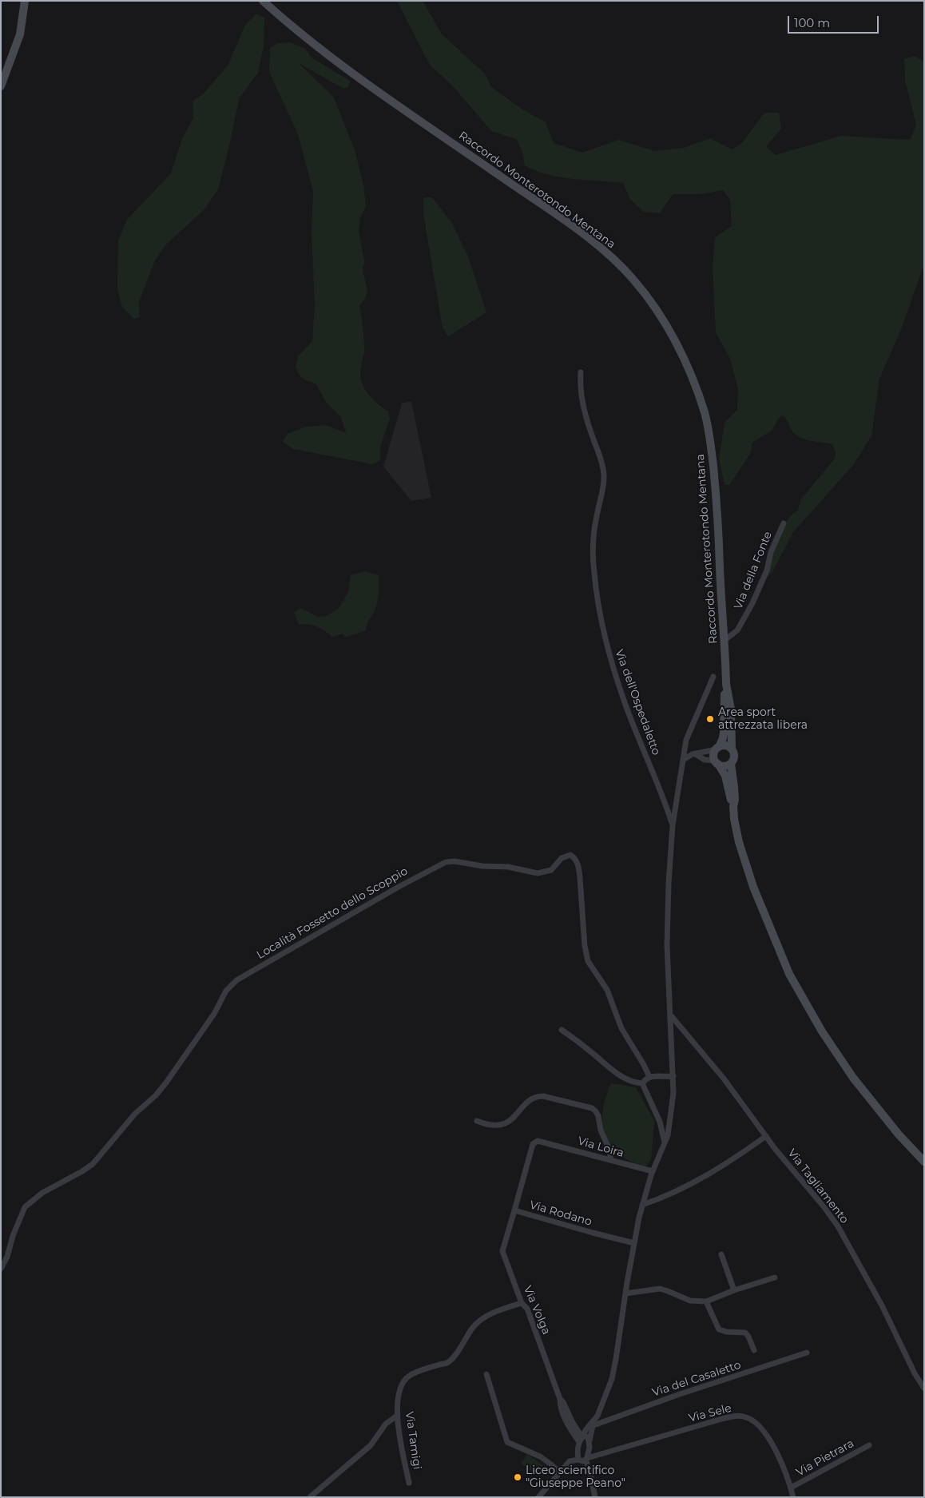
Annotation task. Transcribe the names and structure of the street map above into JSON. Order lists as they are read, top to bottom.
{
  "streets": {
    "main road": ["Raccordo Monterotondo Mentana"],
    "street": [
      "Via della Fonte",
      "Via dell'Ospedaletto",
      "Località Fossetto dello Scoppio",
      "Via Loira",
      "Via Tagliamento",
      "Via Rodano",
      "Via Volga",
      "Via del Casaletto",
      "Via Sele",
      "Via Tamigi",
      "Via Pietrara"
    ]
  },
  "crossings": [
    ["Raccordo Monterotondo Mentana", "Via della Fonte"],
    ["Via Loira", "Via Rodano"],
    ["Via Rodano", "Via Volga"],
    ["Via Volga", "Via del Casaletto"],
    ["Via Volga", "Via Tamigi"],
    ["Via Sele", "Via Pietrara"]
  ],
  "places": ["Area sport attrezzata libera", "Liceo scientifico \"Giuseppe Peano\""],
  "scale_bar": "100 m"
}
